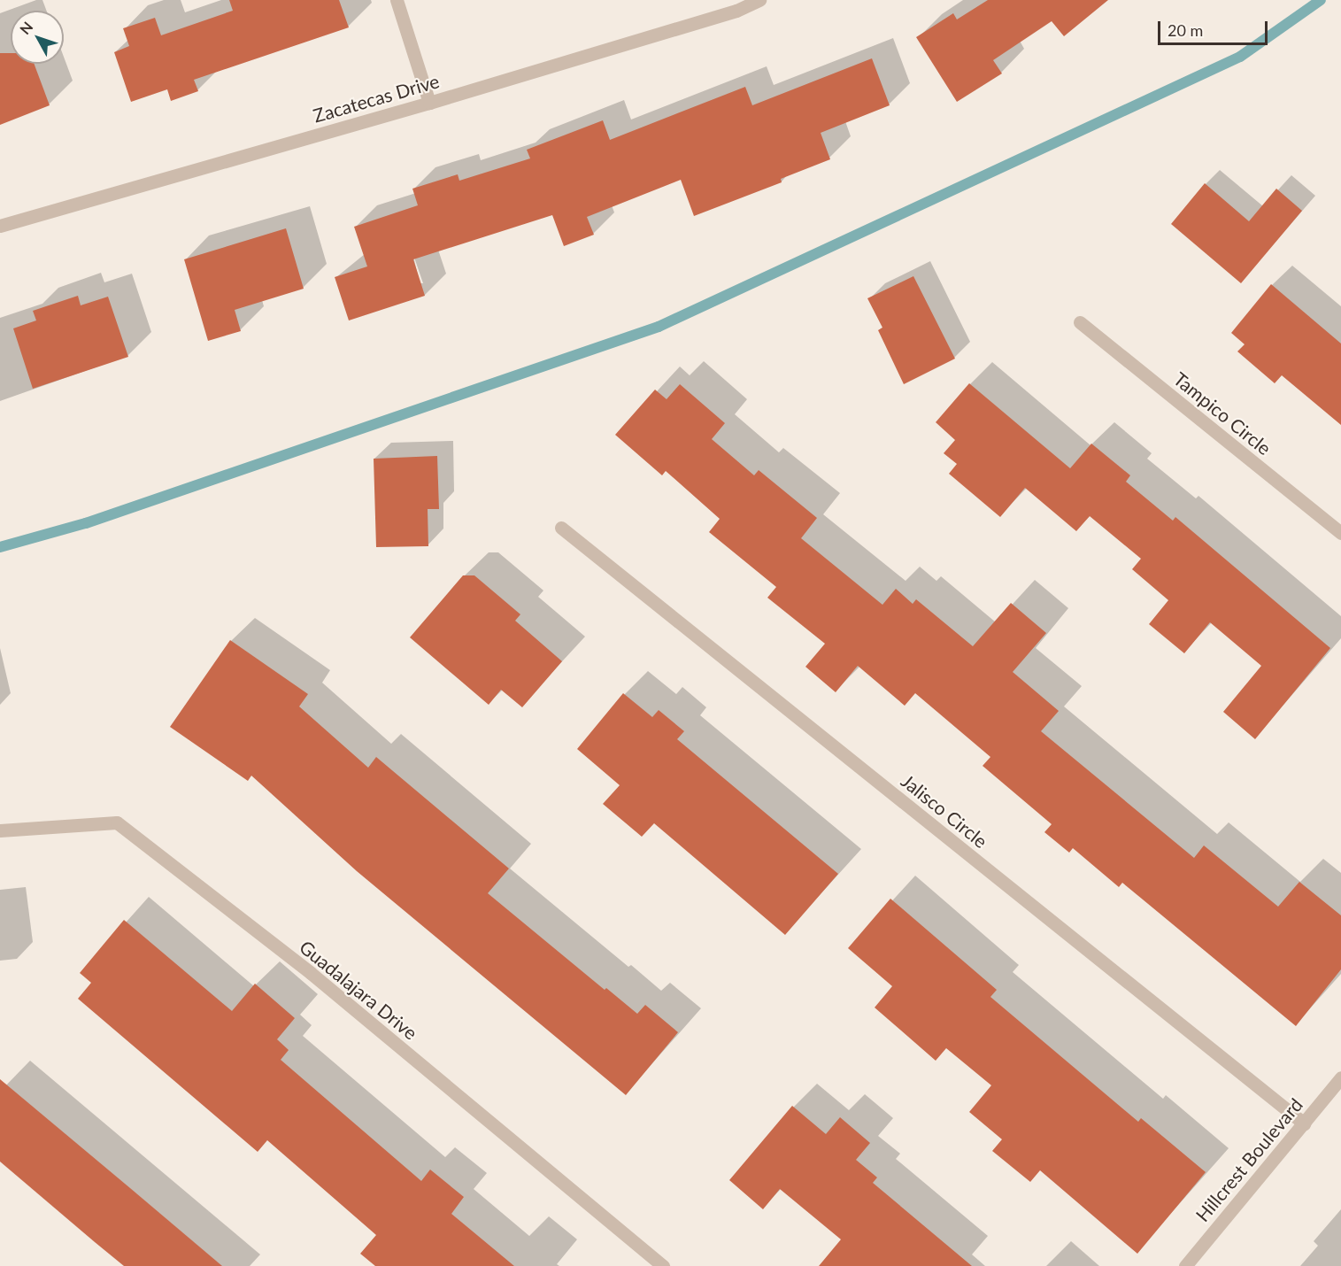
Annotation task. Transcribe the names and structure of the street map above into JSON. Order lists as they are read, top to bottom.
{
  "streets": {
    "street": [
      "Zacatecas Drive",
      "Tampico Circle",
      "Jalisco Circle",
      "Guadalajara Drive",
      "Hillcrest Boulevard"
    ]
  },
  "crossings": [
    ["Jalisco Circle", "Hillcrest Boulevard"]
  ],
  "scale_bar": "20 m",
  "north": "top left"
}
